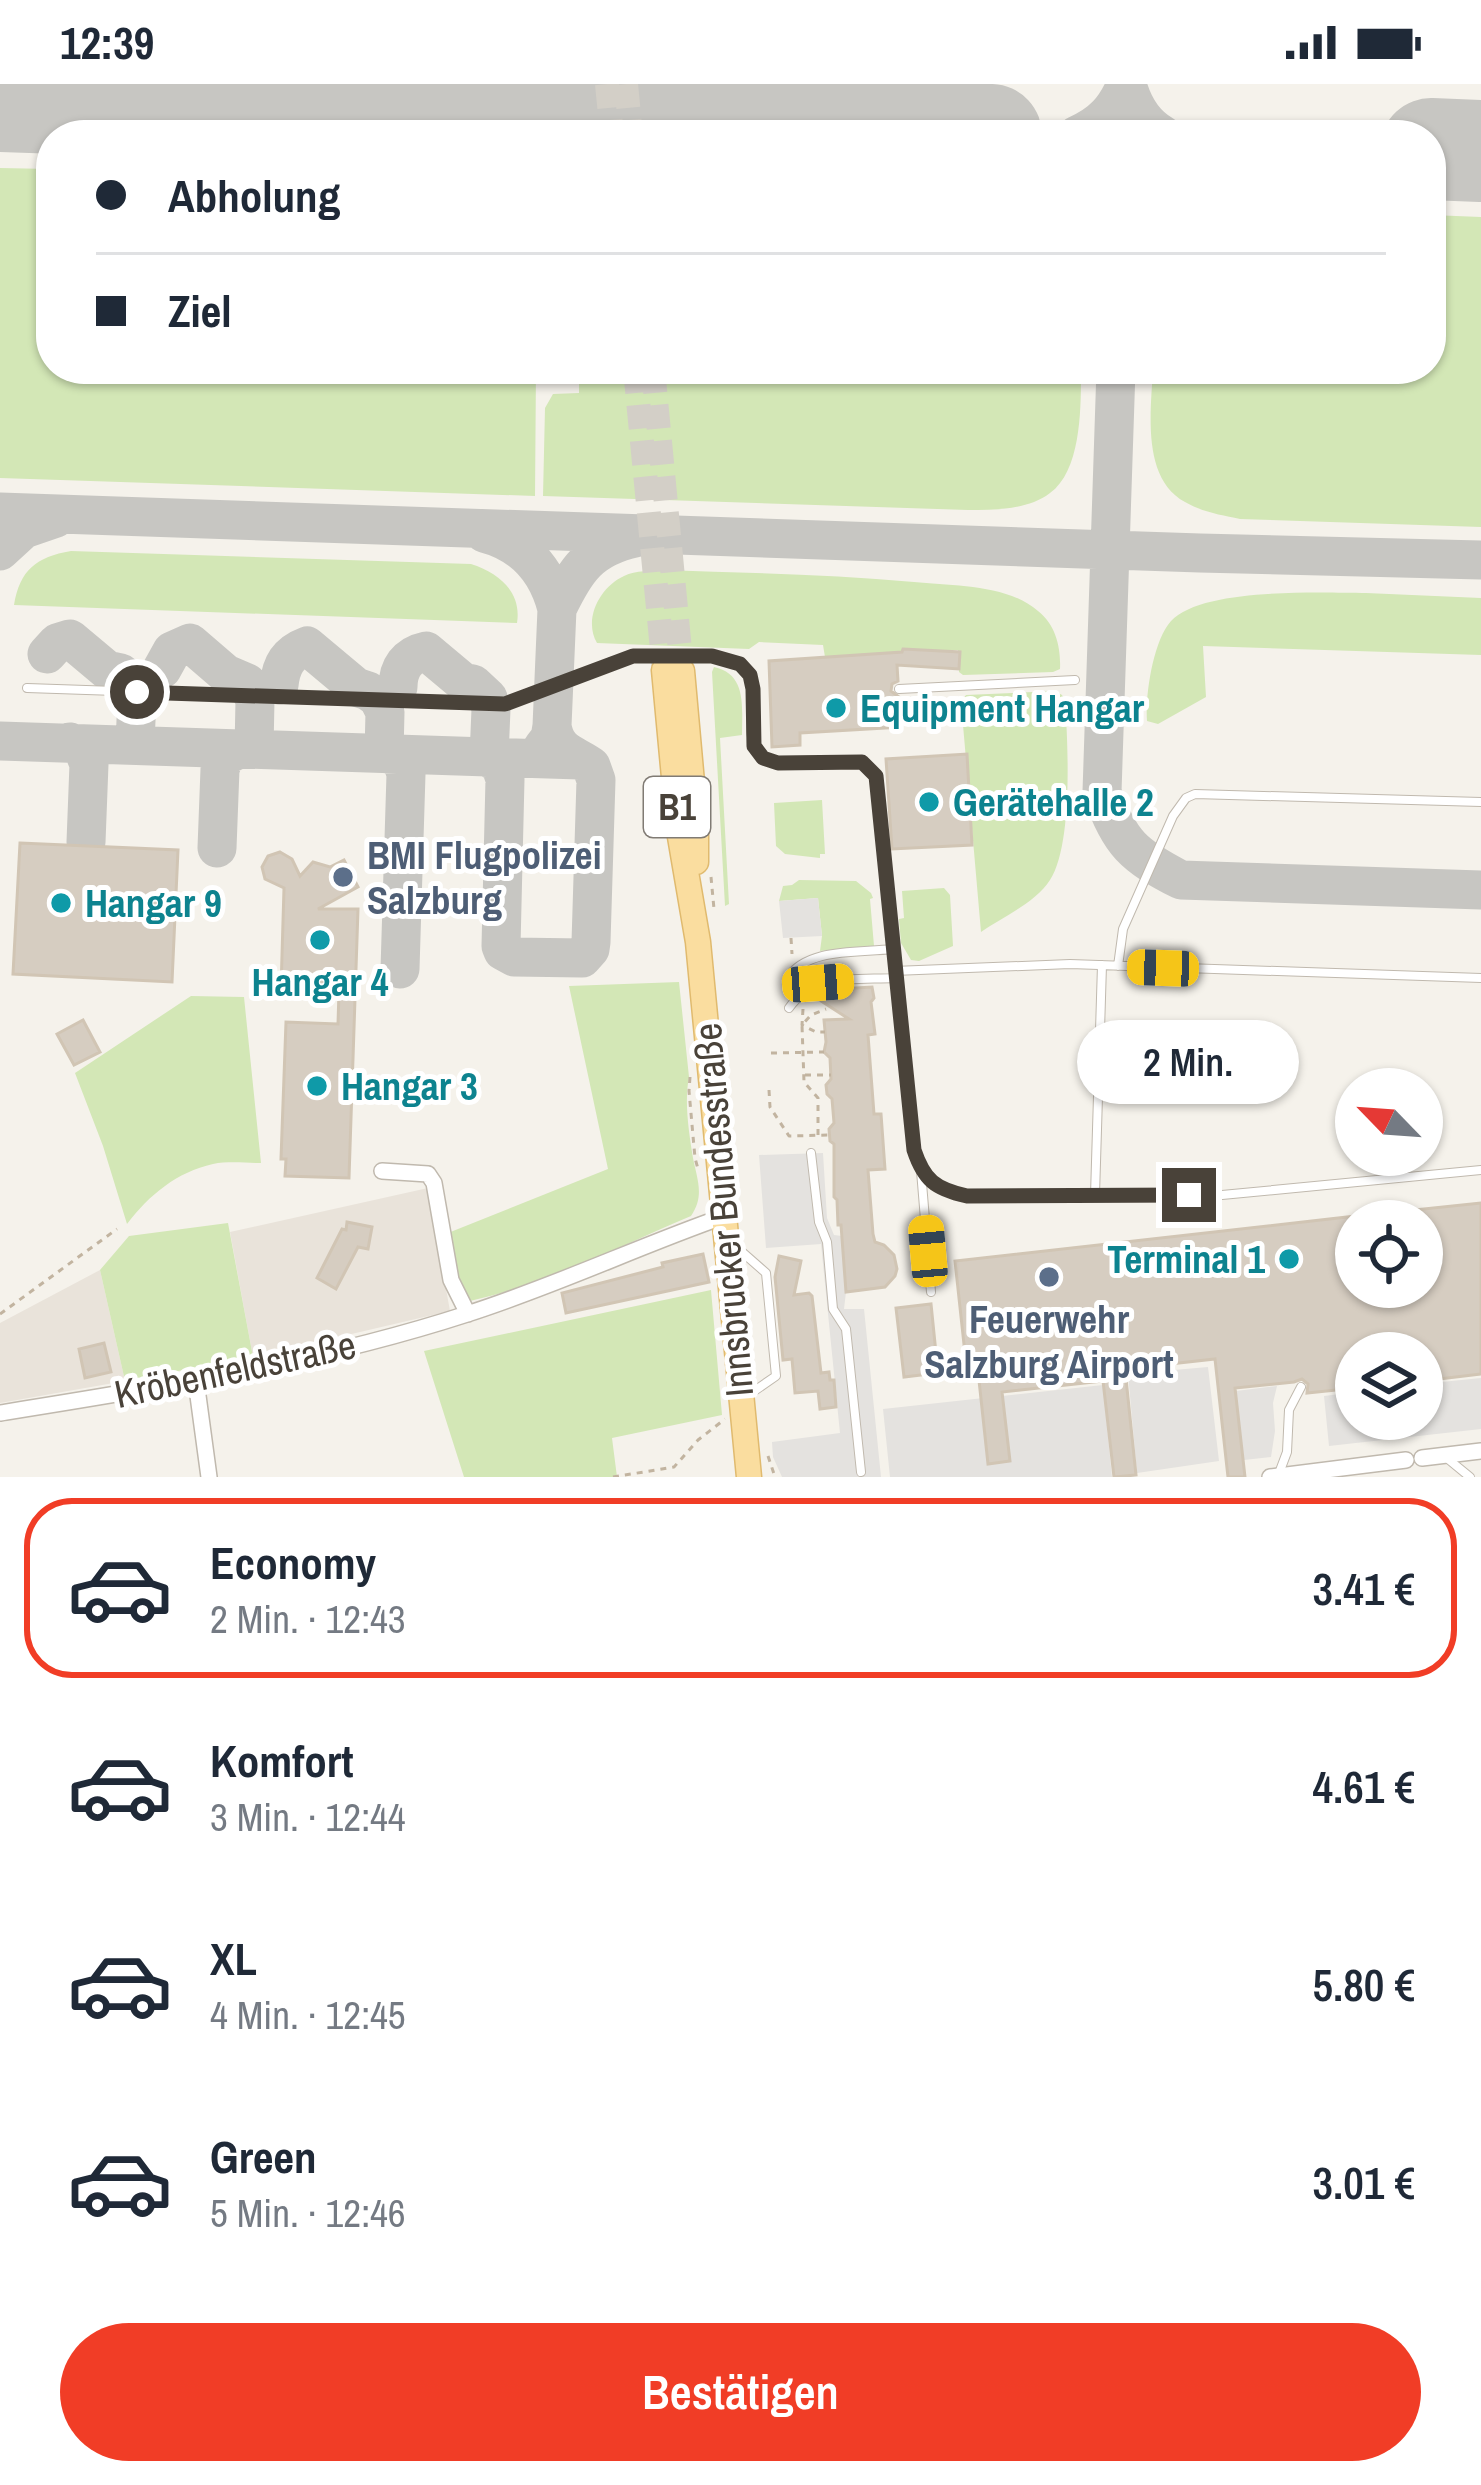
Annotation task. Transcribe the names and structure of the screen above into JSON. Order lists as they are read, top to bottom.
{
  "streets": {
    "main road": ["B1", "Innsbrucker Bundesstraße"],
    "street": ["Kröbenfeldstraße"]
  },
  "crossings": [
    ["Innsbrucker Bundesstraße", "Kröbenfeldstraße"]
  ],
  "places": [
    "Equipment Hangar",
    "Gerätehalle 2",
    "BMI Flugpolizei Salzburg",
    "Hangar 9",
    "Hangar 4",
    "Hangar 3",
    "Terminal 1",
    "Feuerwehr Salzburg Airport"
  ],
  "north": "top left",
  "page": {
    "status": "12:39",
    "banner": ["Abholung", "Ziel"],
    "bubble": "2 Min.",
    "list": [
      {
        "name": "Economy",
        "note": "2 Min. · 12:43",
        "value": "3.41 €"
      },
      {
        "name": "Komfort",
        "note": "3 Min. · 12:44",
        "value": "4.61 €"
      },
      {
        "name": "XL",
        "note": "4 Min. · 12:45",
        "value": "5.80 €"
      },
      {
        "name": "Green",
        "note": "5 Min. · 12:46",
        "value": "3.01 €"
      }
    ],
    "buttons": "Bestätigen"
  }
}
